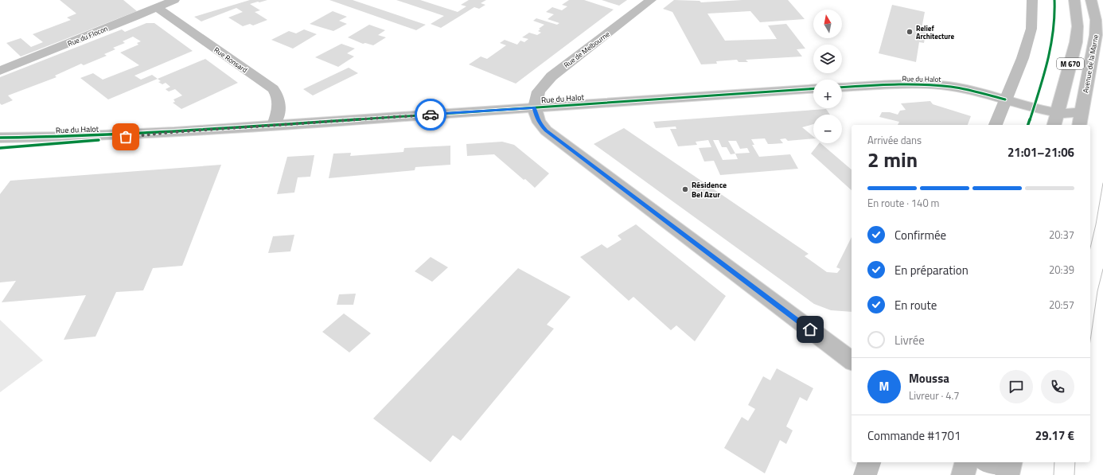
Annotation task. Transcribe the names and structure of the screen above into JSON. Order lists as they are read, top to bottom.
{
  "streets": {
    "main road": ["M 670", "Avenue de la Marne", "Rue du Halot"],
    "street": ["Rue du Flocon", "Rue de Melbourne", "Rue Ronsard"]
  },
  "crossings": [
    ["Rue du Flocon", "Rue Ronsard"],
    ["Rue de Melbourne", "Rue du Halot"],
    ["Rue Ronsard", "Rue du Halot"],
    ["M 670", "Rue du Halot"],
    ["Avenue de la Marne", "Rue du Halot"]
  ],
  "places": ["Relief Architecture", "Résidence Bel Azur"],
  "north": "top",
  "page": {
    "map_buttons": ["+", "−"],
    "heading": ["2 min", "Arrivée dans", "21:01–21:06"],
    "panel": [
      "Moussa",
      "Livreur · 4.7",
      "Commande #1701",
      "29.17 €"
    ],
    "bar": "En route · 140 m",
    "list": [
      ["Confirmée", "20:37"],
      ["En préparation", "20:39"],
      ["En route", "20:57"],
      "Livrée"
    ],
    "round": "M"
  }
}
